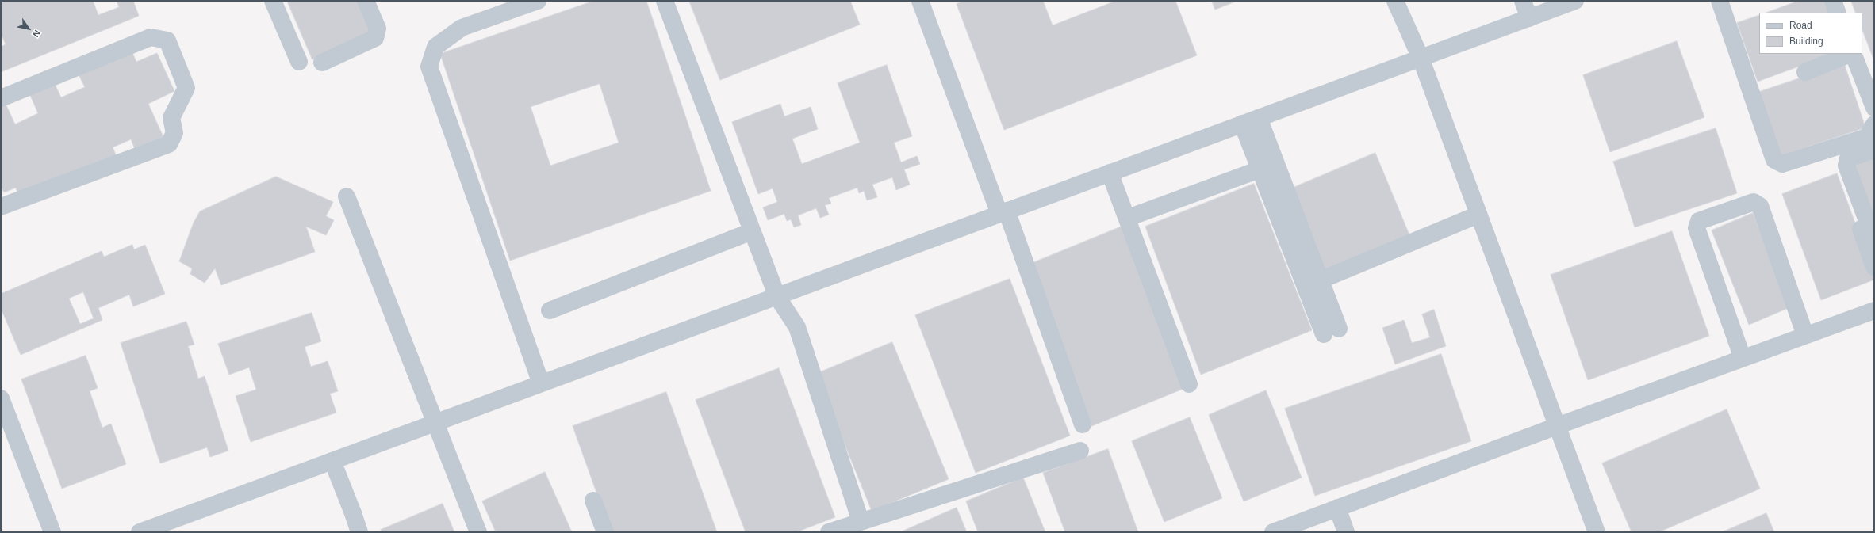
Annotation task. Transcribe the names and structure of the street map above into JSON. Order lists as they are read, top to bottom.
{
  "legend": ["Road", "Building"],
  "north": "bottom right"
}
